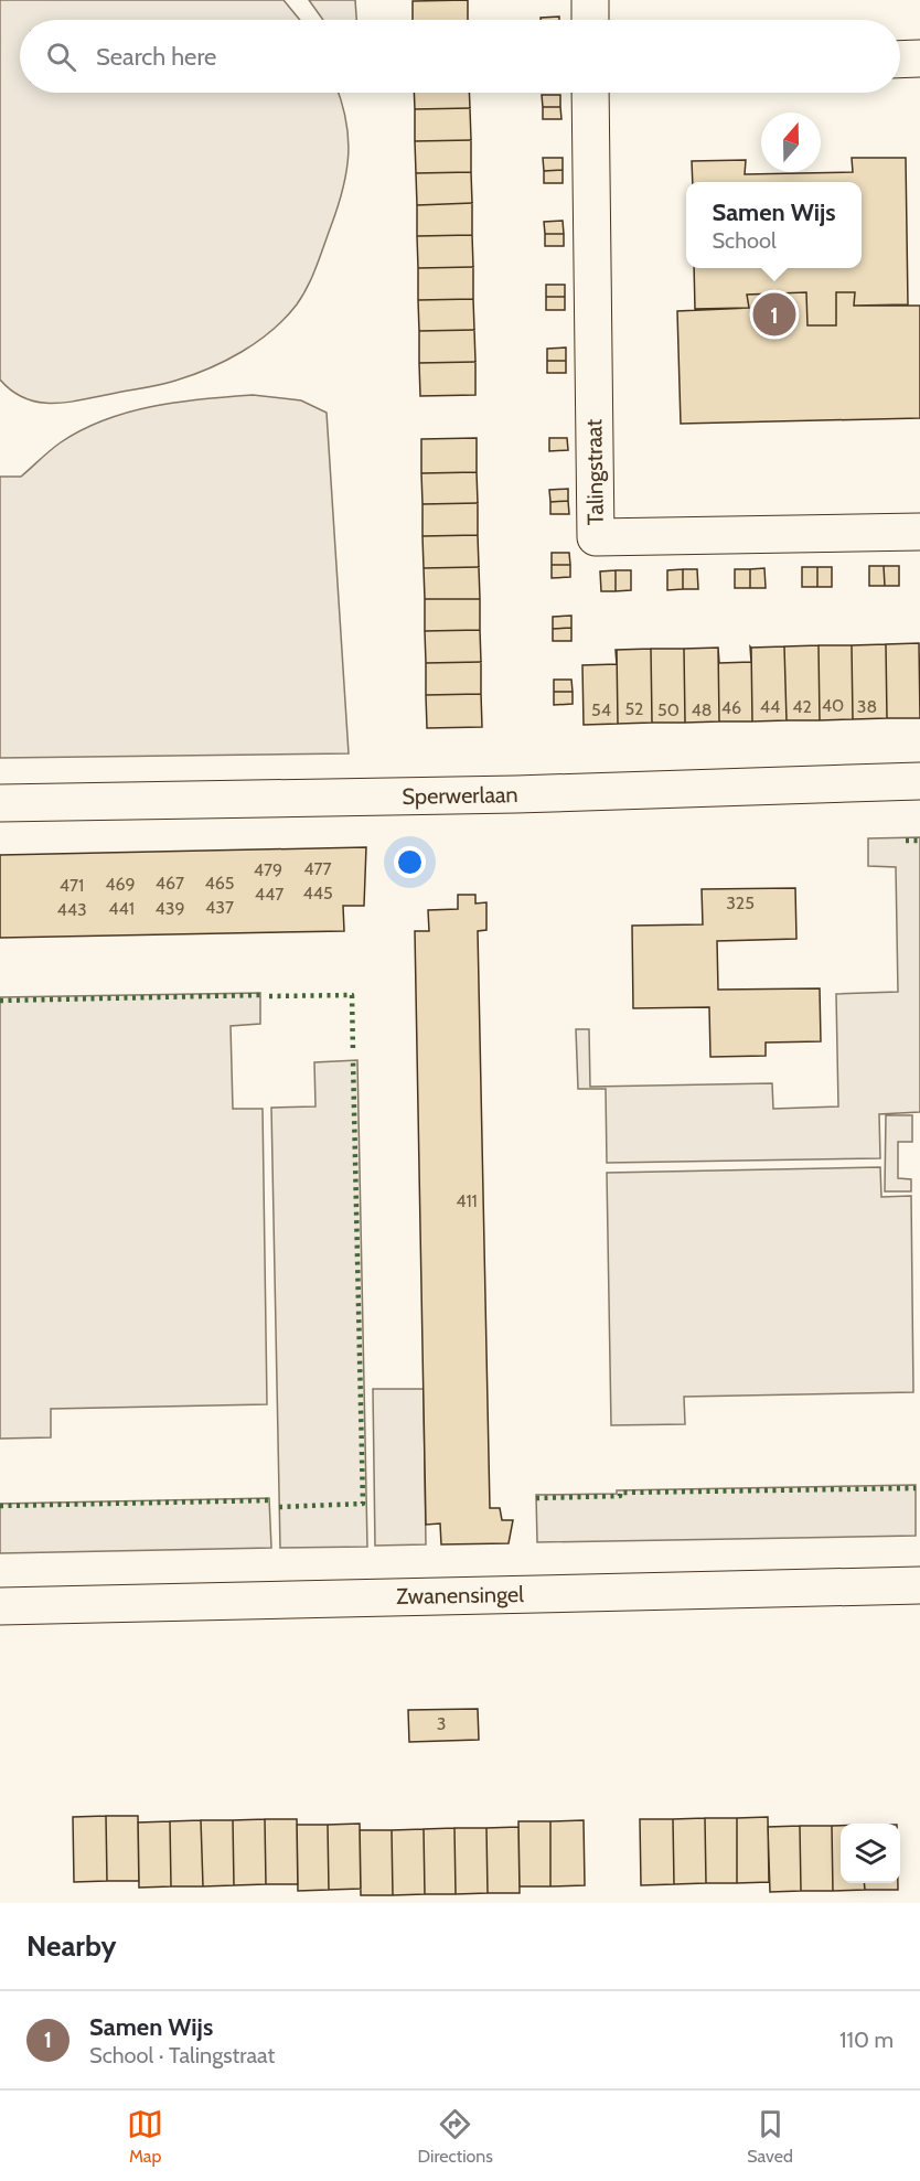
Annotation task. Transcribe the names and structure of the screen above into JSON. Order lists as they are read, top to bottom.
{
  "streets": {
    "street": ["Talingstraat", "Sperwerlaan", "Zwanensingel"]
  },
  "house_numbers": [
    "40",
    "44",
    "42",
    "38",
    "46",
    "52",
    "54",
    "50",
    "48",
    "477",
    "479",
    "467",
    "465",
    "469",
    "471",
    "445",
    "447",
    "325",
    "437",
    "441",
    "439",
    "443",
    "411",
    "3"
  ],
  "north": "top",
  "page": {
    "search": "Search here",
    "popup": ["Samen Wijs", "School"],
    "pins": "1",
    "heading": "Nearby",
    "list": [
      {
        "mark": "1",
        "name": "Samen Wijs",
        "note": "School · Talingstraat",
        "value": "110 m"
      }
    ],
    "nav": ["Map", "Directions", "Saved"]
  }
}
